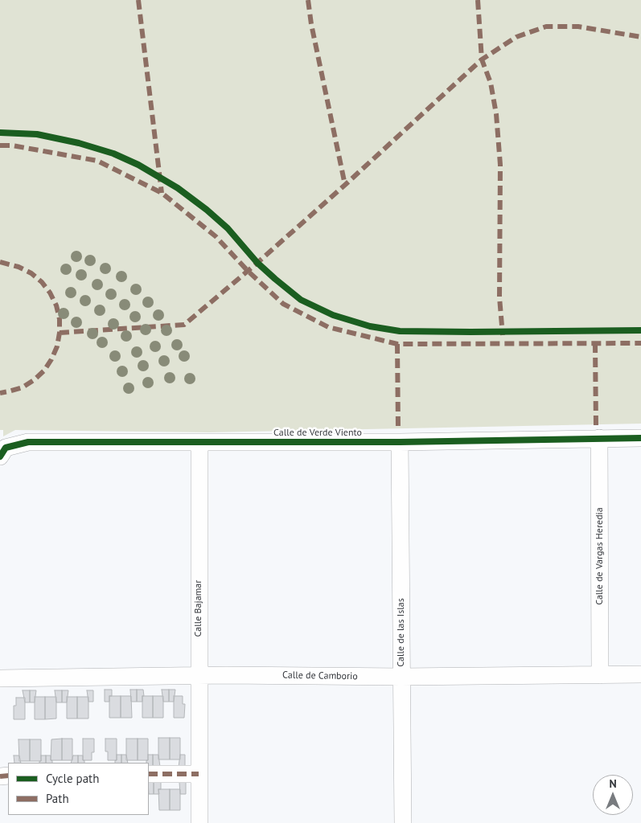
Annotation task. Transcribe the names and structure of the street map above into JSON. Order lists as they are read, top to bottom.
{
  "streets": {
    "street": [
      "Calle de Verde Viento",
      "Calle de Vargas Heredia",
      "Calle Bajamar",
      "Calle de las Islas",
      "Calle de Camborio"
    ]
  },
  "crossings": [
    ["Calle de Verde Viento", "Calle de Vargas Heredia"],
    ["Calle de Verde Viento", "Calle Bajamar"],
    ["Calle de Verde Viento", "Calle de las Islas"],
    ["Calle de Vargas Heredia", "Calle de Camborio"],
    ["Calle Bajamar", "Calle de Camborio"],
    ["Calle de las Islas", "Calle de Camborio"]
  ],
  "legend": ["Cycle path", "Path"],
  "north": "top"
}
